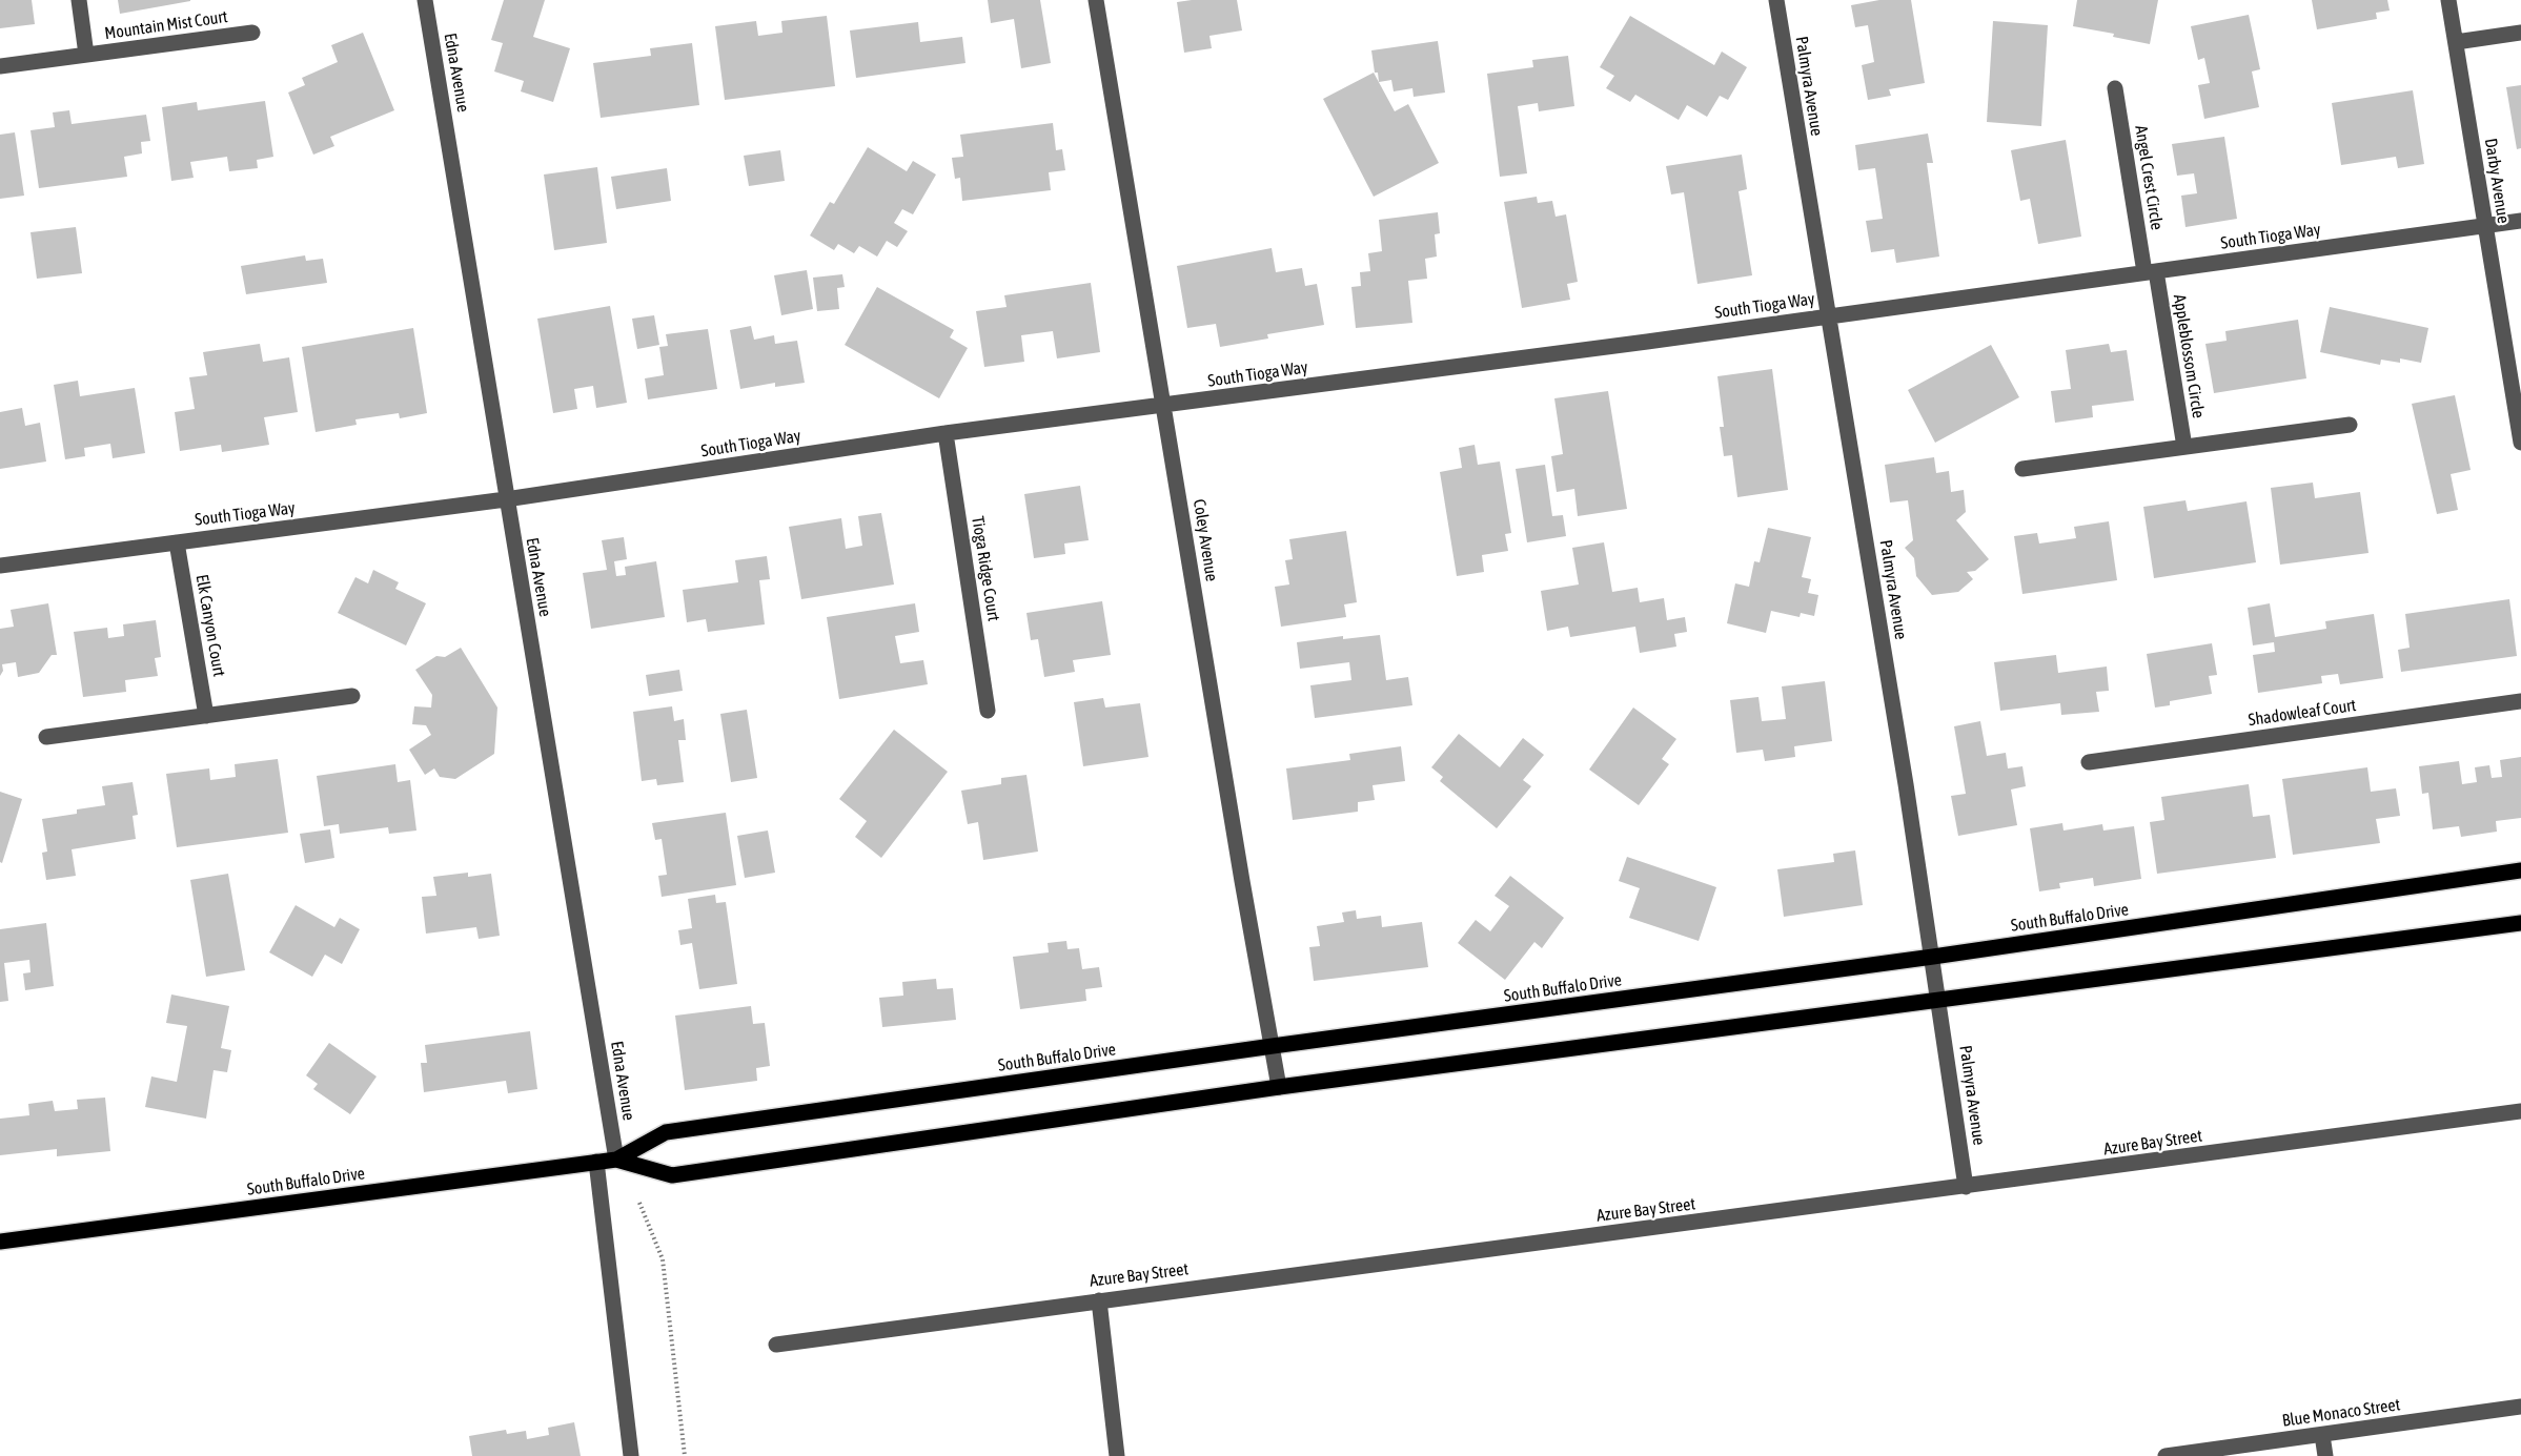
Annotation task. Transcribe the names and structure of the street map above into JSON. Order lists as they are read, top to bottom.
{
  "streets": {
    "main road": ["South Buffalo Drive"],
    "street": [
      "Mountain Mist Court",
      "Edna Avenue",
      "Palmyra Avenue",
      "Angel Crest Circle",
      "Darby Avenue",
      "South Tioga Way",
      "Appleblossom Circle",
      "Coley Avenue",
      "Tioga Ridge Court",
      "Elk Canyon Court",
      "Shadowleaf Court",
      "Azure Bay Street",
      "Blue Monaco Street"
    ]
  },
  "crossings": [
    ["Edna Avenue", "South Tioga Way"],
    ["Edna Avenue", "South Buffalo Drive"],
    ["Palmyra Avenue", "South Tioga Way"],
    ["Palmyra Avenue", "South Buffalo Drive"],
    ["Palmyra Avenue", "Azure Bay Street"],
    ["Angel Crest Circle", "South Tioga Way"],
    ["Angel Crest Circle", "Appleblossom Circle"],
    ["Darby Avenue", "South Tioga Way"],
    ["South Tioga Way", "Appleblossom Circle"],
    ["South Tioga Way", "Coley Avenue"],
    ["South Tioga Way", "Tioga Ridge Court"],
    ["South Tioga Way", "Elk Canyon Court"],
    ["Coley Avenue", "South Buffalo Drive"]
  ]
}
